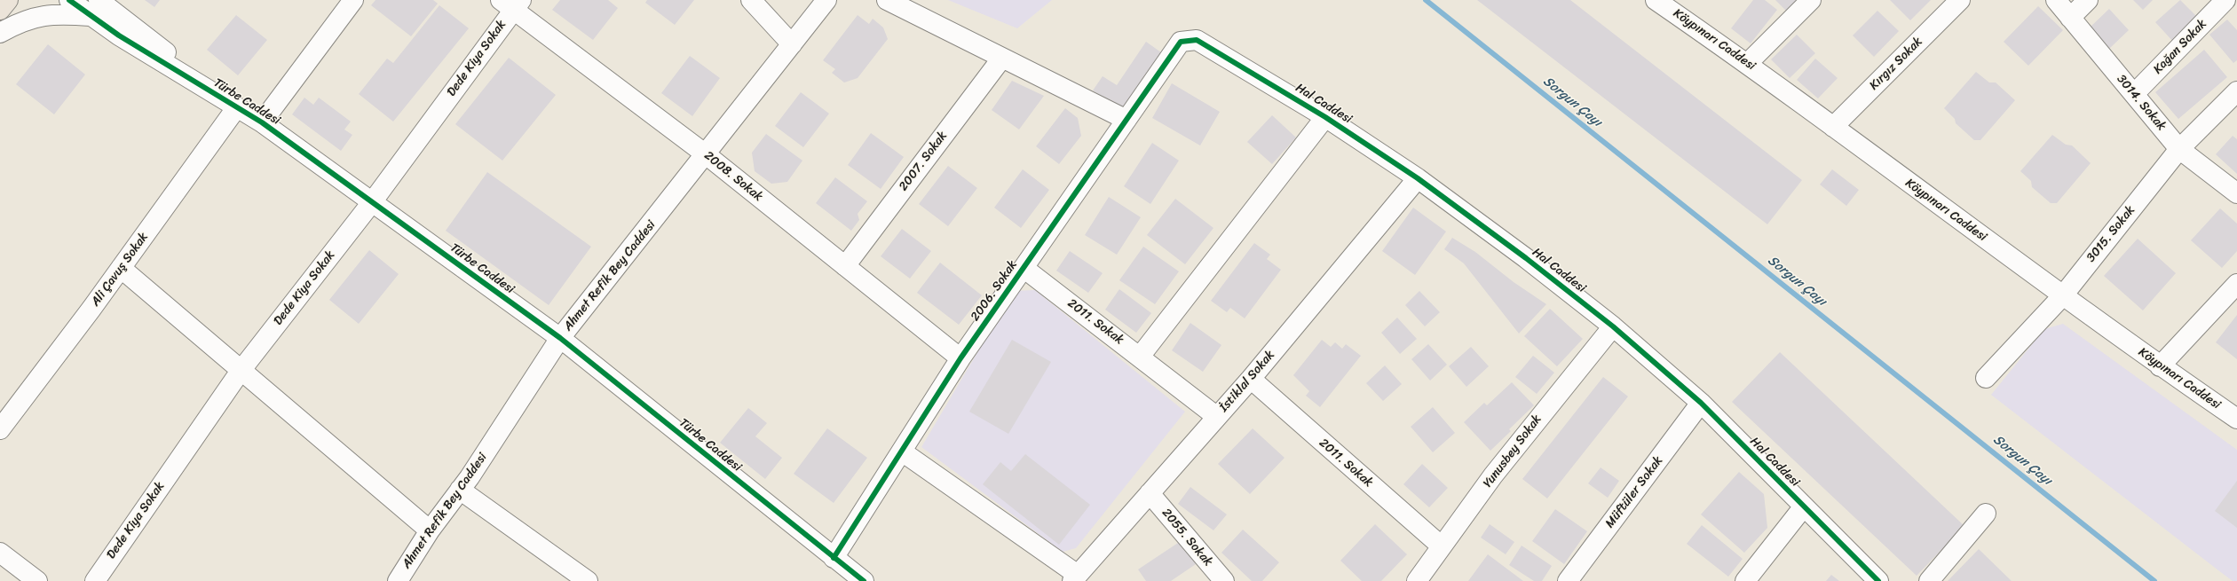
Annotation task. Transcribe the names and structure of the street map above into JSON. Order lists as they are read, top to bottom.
{
  "streets": {
    "street": [
      "Köypınarı Caddesi",
      "Kağan Sokak",
      "Dede Kiya Sokak",
      "Kırgız Sokak",
      "Türbe Caddesi",
      "3014. Sokak",
      "Hal Caddesi",
      "2007. Sokak",
      "2008. Sokak",
      "3015. Sokak",
      "Ali Çavuş Sokak",
      "Ahmet Refik Bey Caddesi",
      "2006. Sokak",
      "2011. Sokak",
      "İstiklal Sokak",
      "Yunusbey Sokak",
      "Müftüler Sokak",
      "2055. Sokak"
    ]
  },
  "crossings": [
    ["Köypınarı Caddesi", "Kırgız Sokak"],
    ["Köypınarı Caddesi", "3015. Sokak"],
    ["Kağan Sokak", "3014. Sokak"],
    ["Dede Kiya Sokak", "Türbe Caddesi"],
    ["Dede Kiya Sokak", "2008. Sokak"],
    ["Türbe Caddesi", "Ali Çavuş Sokak"],
    ["Türbe Caddesi", "Ahmet Refik Bey Caddesi"],
    ["Türbe Caddesi", "2006. Sokak"],
    ["3014. Sokak", "3015. Sokak"],
    ["Hal Caddesi", "2006. Sokak"],
    ["Hal Caddesi", "İstiklal Sokak"],
    ["Hal Caddesi", "Yunusbey Sokak"],
    ["Hal Caddesi", "Müftüler Sokak"],
    ["2007. Sokak", "2008. Sokak"],
    ["2008. Sokak", "Ahmet Refik Bey Caddesi"],
    ["2008. Sokak", "2006. Sokak"],
    ["2006. Sokak", "2011. Sokak"],
    ["2011. Sokak", "İstiklal Sokak"],
    ["2011. Sokak", "Yunusbey Sokak"],
    ["İstiklal Sokak", "2055. Sokak"]
  ],
  "water": ["Sorgun Çayı"]
}
